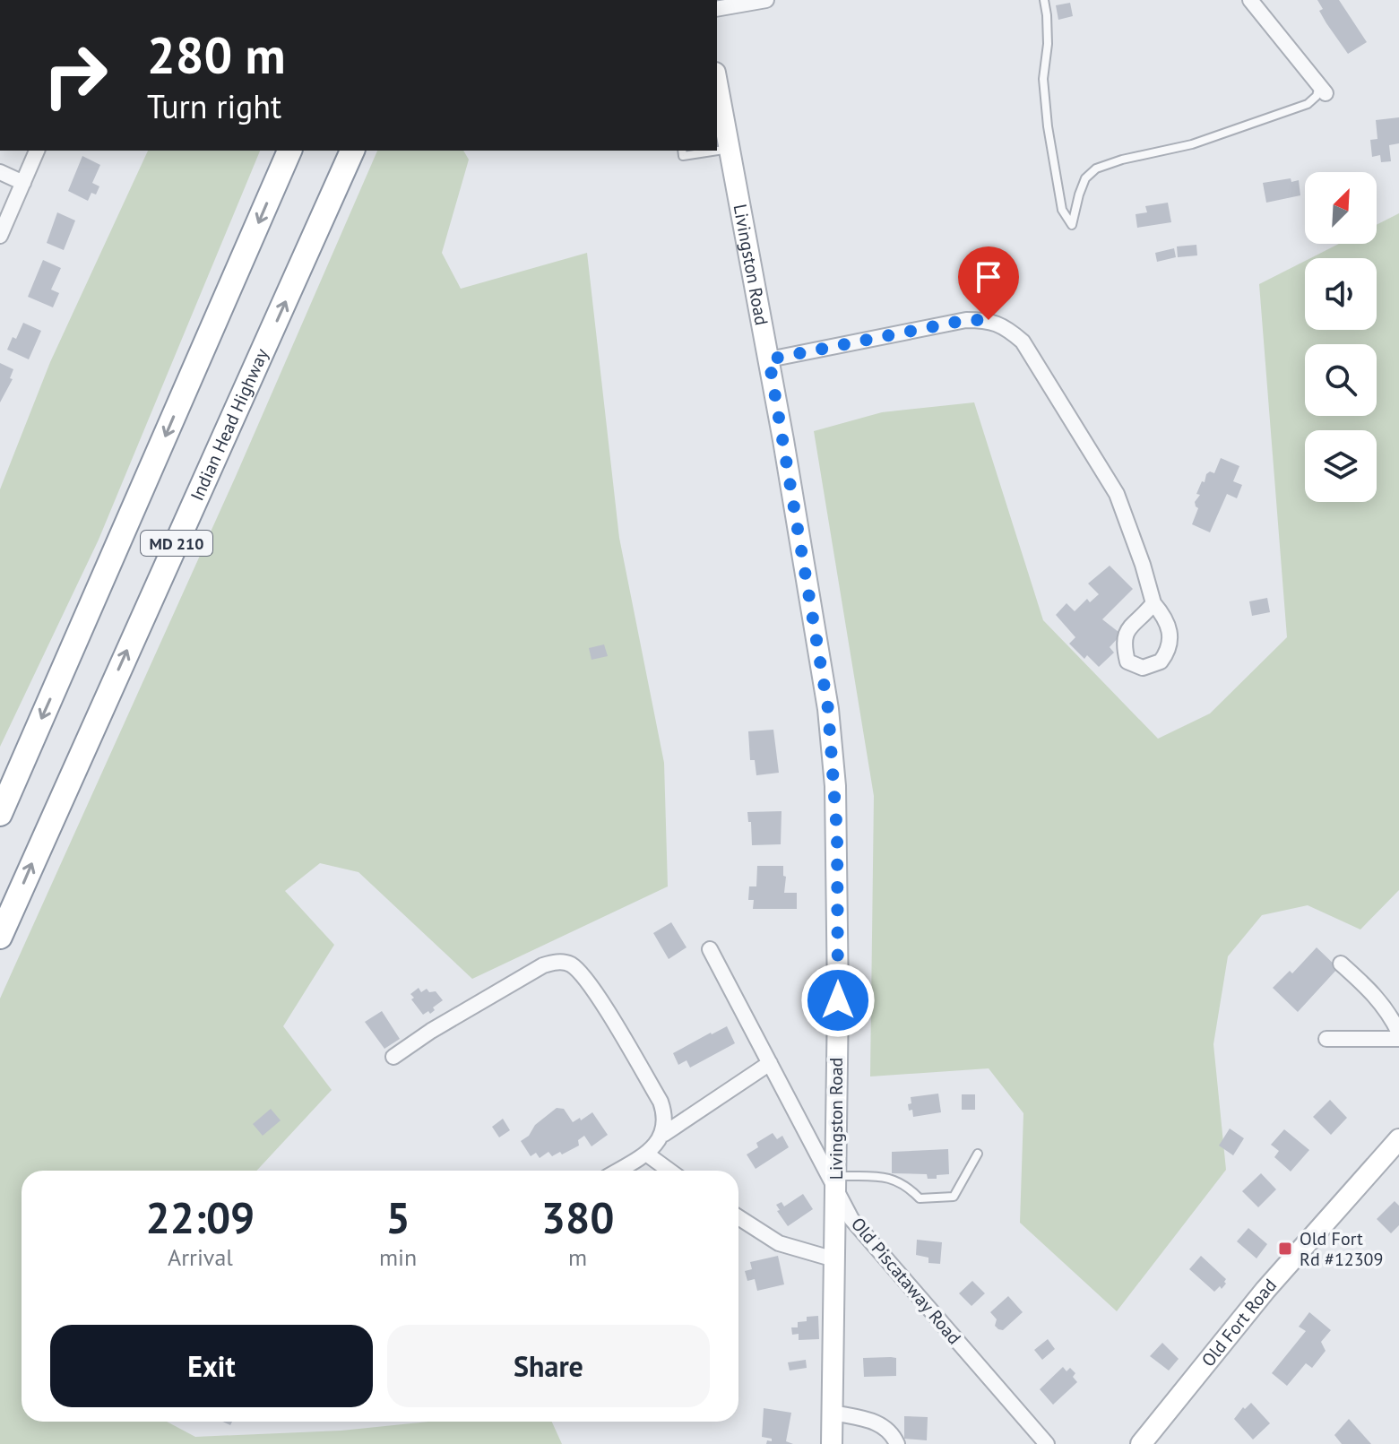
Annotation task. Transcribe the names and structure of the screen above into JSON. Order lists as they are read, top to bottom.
{
  "streets": {
    "highway": ["Indian Head Highway", "MD 210"],
    "main road": ["Livingston Road", "Old Fort Road"],
    "street": ["Old Piscataway Road"]
  },
  "crossings": [
    ["Livingston Road", "Old Piscataway Road"]
  ],
  "places": {
    "transit": ["Old Fort Rd #12309"]
  },
  "north": "top right",
  "page": {
    "turn": ["280 m", "Turn right"],
    "eta": [
      "22:09",
      "Arrival",
      "5",
      "min",
      "380",
      "m"
    ],
    "buttons": ["Exit", "Share"]
  }
}
